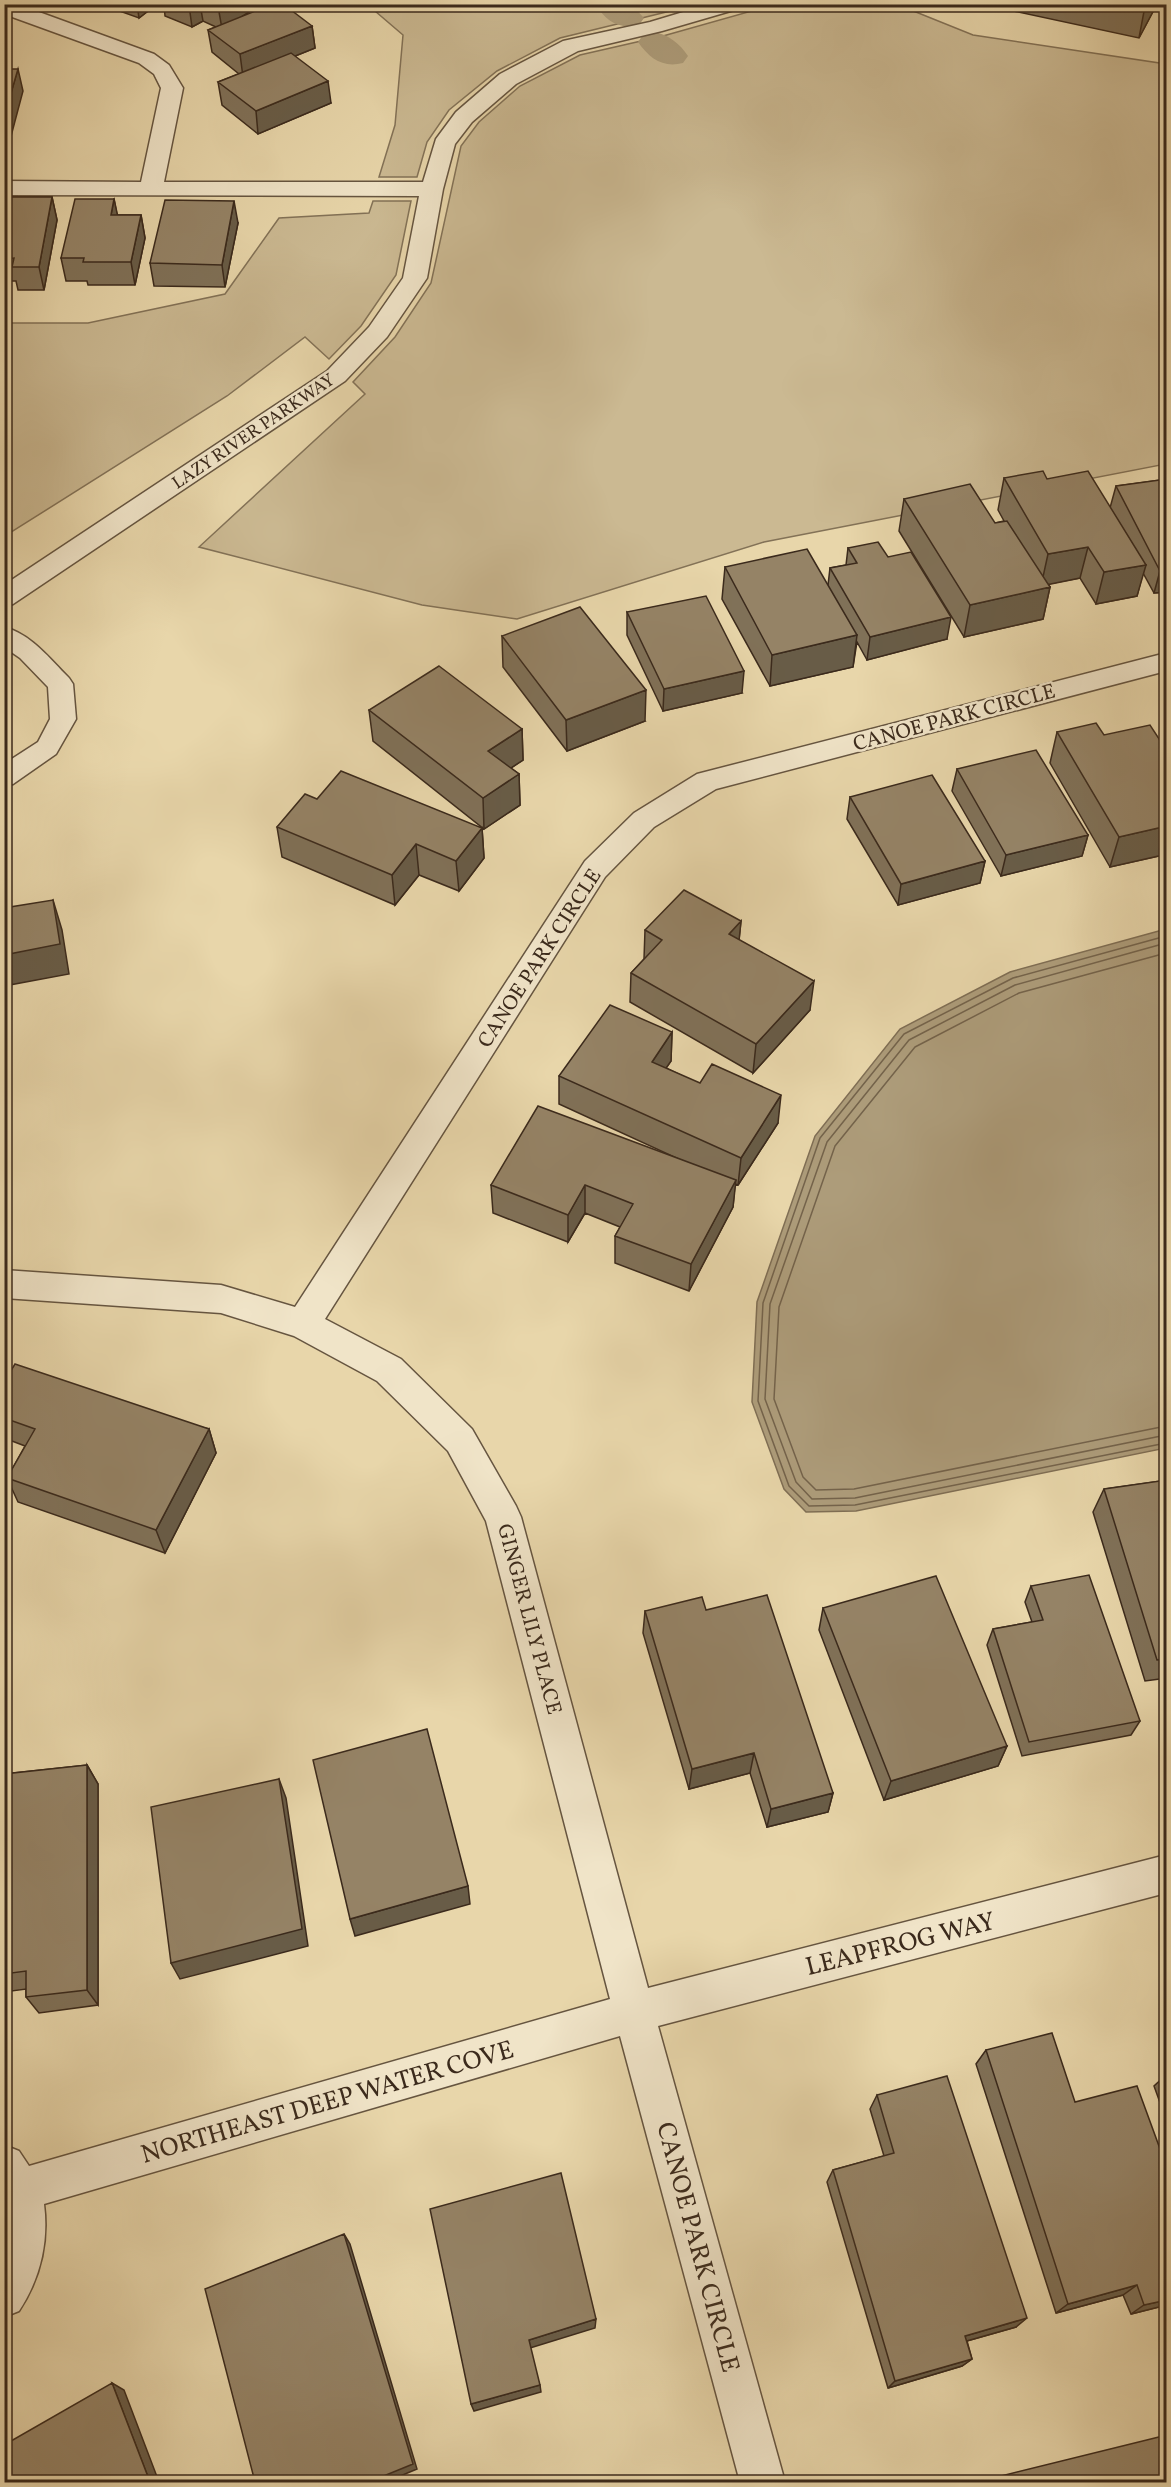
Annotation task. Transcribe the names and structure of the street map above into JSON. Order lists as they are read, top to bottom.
{
  "streets": {
    "street": [
      "LAZY RIVER PARKWAY",
      "CANOE PARK CIRCLE",
      "GINGER LILY PLACE",
      "LEAPFROG WAY",
      "NORTHEAST DEEP WATER COVE"
    ]
  },
  "crossings": [
    ["CANOE PARK CIRCLE", "GINGER LILY PLACE"],
    ["CANOE PARK CIRCLE", "LEAPFROG WAY"],
    ["CANOE PARK CIRCLE", "NORTHEAST DEEP WATER COVE"],
    ["GINGER LILY PLACE", "LEAPFROG WAY"],
    ["GINGER LILY PLACE", "NORTHEAST DEEP WATER COVE"],
    ["LEAPFROG WAY", "NORTHEAST DEEP WATER COVE"]
  ]
}
